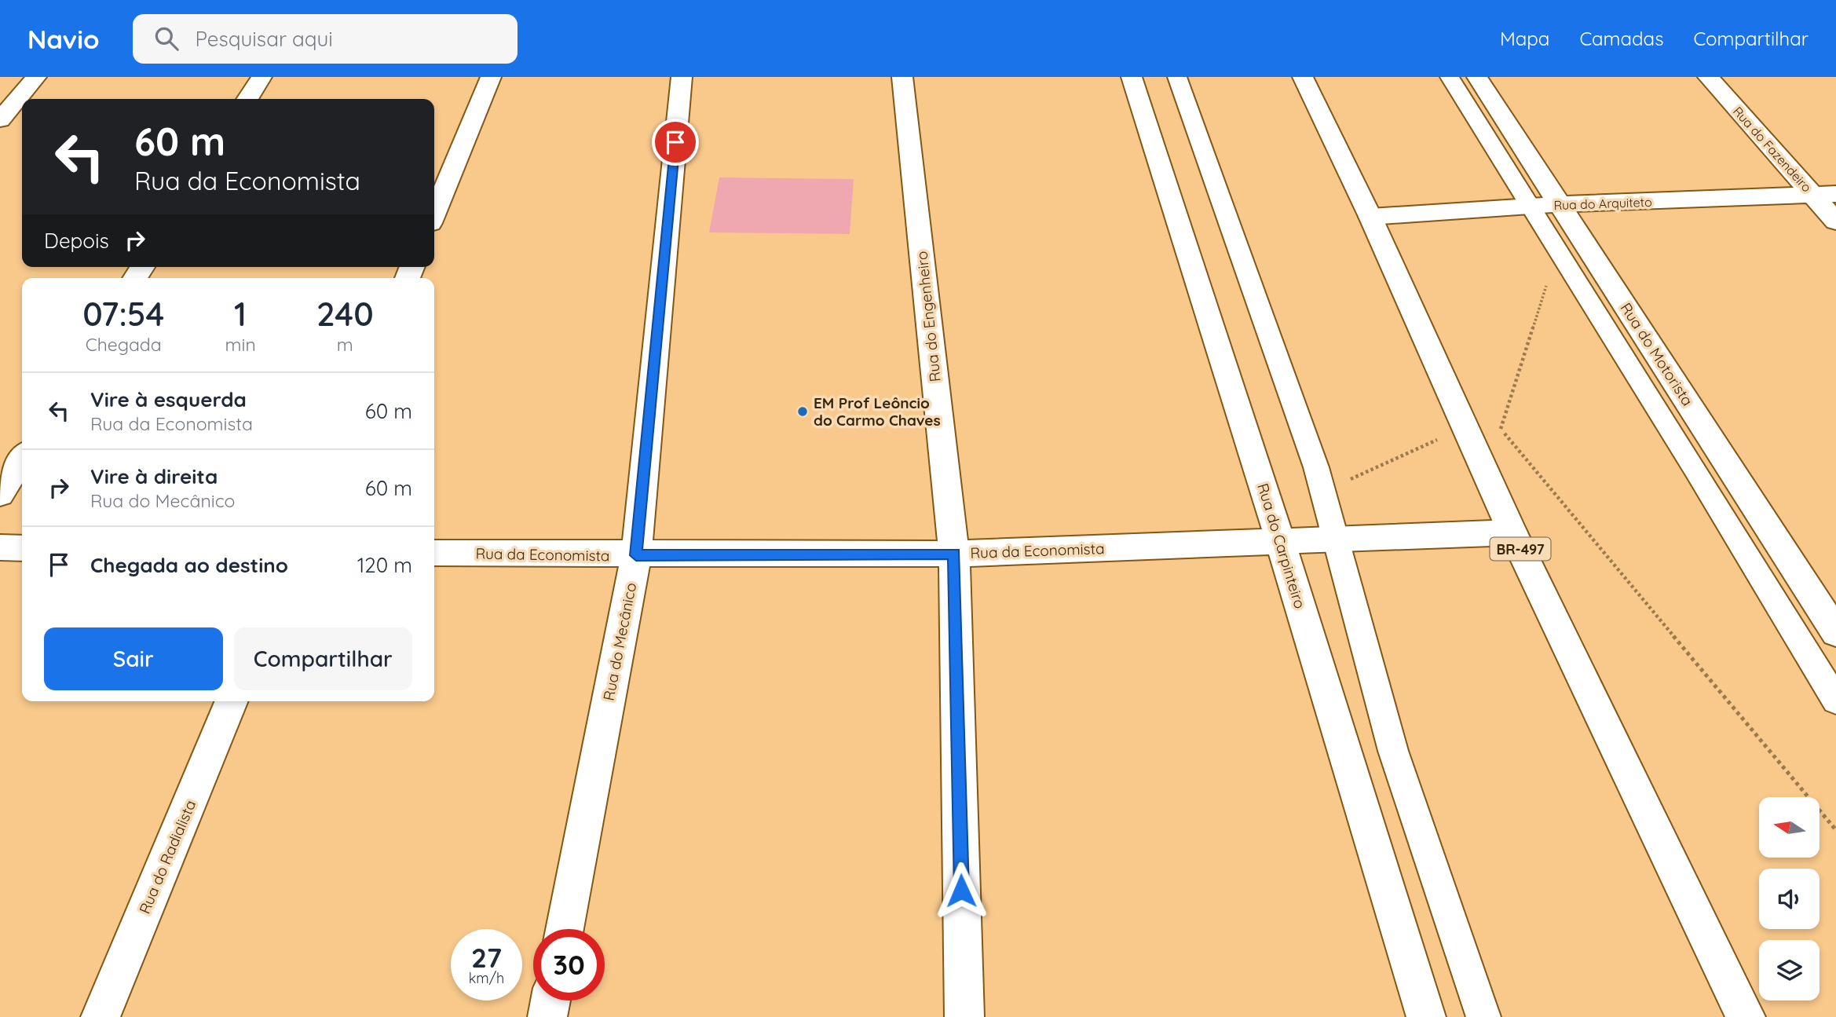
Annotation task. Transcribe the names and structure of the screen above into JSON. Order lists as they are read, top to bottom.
{
  "streets": {
    "street": [
      "Rua do Fazendeiro",
      "Rua do Arquiteto",
      "Rua do Engenheiro",
      "Rua do Motorista",
      "Rua do Carpinteiro",
      "BR-497",
      "Rua da Economista",
      "Rua do Mecânico",
      "Rua do Radialista"
    ]
  },
  "crossings": [
    ["Rua do Fazendeiro", "Rua do Arquiteto"],
    ["Rua do Arquiteto", "Rua do Motorista"],
    ["Rua do Arquiteto", "BR-497"],
    ["Rua do Engenheiro", "Rua da Economista"],
    ["Rua do Carpinteiro", "Rua da Economista"],
    ["BR-497", "Rua da Economista"],
    ["Rua da Economista", "Rua do Mecânico"]
  ],
  "places": ["EM Prof Leôncio do Carmo Chaves"],
  "north": "left",
  "page": {
    "header": "Navio",
    "search": "Pesquisar aqui",
    "nav": ["Mapa", "Camadas", "Compartilhar"],
    "turn": ["60 m", "Rua da Economista"],
    "then": "Depois",
    "eta": [
      "07:54",
      "Chegada",
      "1",
      "min",
      "240",
      "m"
    ],
    "list": [
      {
        "name": "Vire à esquerda",
        "note": "Rua da Economista",
        "value": "60 m"
      },
      {
        "name": "Vire à direita",
        "note": "Rua do Mecânico",
        "value": "60 m"
      },
      {
        "name": "Chegada ao destino",
        "value": "120 m"
      }
    ],
    "buttons": ["Sair", "Compartilhar"],
    "speed": "27 km/h",
    "limit": "30"
  }
}
